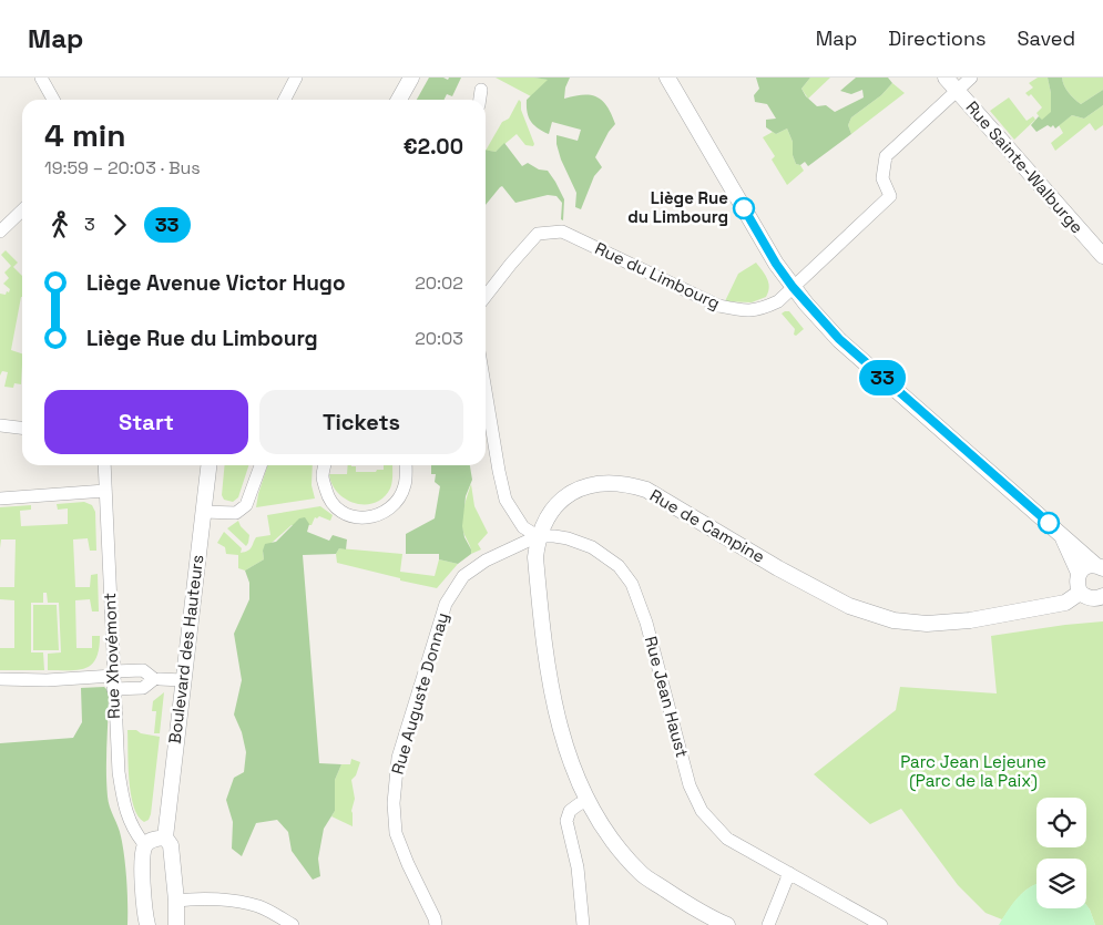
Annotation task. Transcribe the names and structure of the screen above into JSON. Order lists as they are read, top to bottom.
{
  "streets": {
    "street": [
      "Rue Sainte-Walburge",
      "Rue du Limbourg",
      "Rue de Campine",
      "Boulevard des Hauteurs",
      "Rue Xhovémont",
      "Rue Auguste Donnay",
      "Rue Jean Haust"
    ]
  },
  "crossings": [
    ["Rue Sainte-Walburge", "Rue du Limbourg"],
    ["Rue de Campine", "Rue Auguste Donnay"],
    ["Rue de Campine", "Rue Jean Haust"],
    ["Rue Auguste Donnay", "Rue Jean Haust"]
  ],
  "parks": ["Parc Jean Lejeune (Parc de la Paix)"],
  "places": ["Liège Rue du Limbourg"],
  "lines": ["bus line 33"],
  "page": {
    "header": "Map",
    "nav": ["Map", "Directions", "Saved"],
    "on_map": "33",
    "heading": ["4 min", "19:59 – 20:03 · Bus", "€2.00"],
    "legs": ["3", "33"],
    "list": [
      {
        "name": "Liège Avenue Victor Hugo",
        "value": "20:02"
      },
      {
        "name": "Liège Rue du Limbourg",
        "value": "20:03"
      }
    ],
    "buttons": ["Start", "Tickets"]
  }
}
